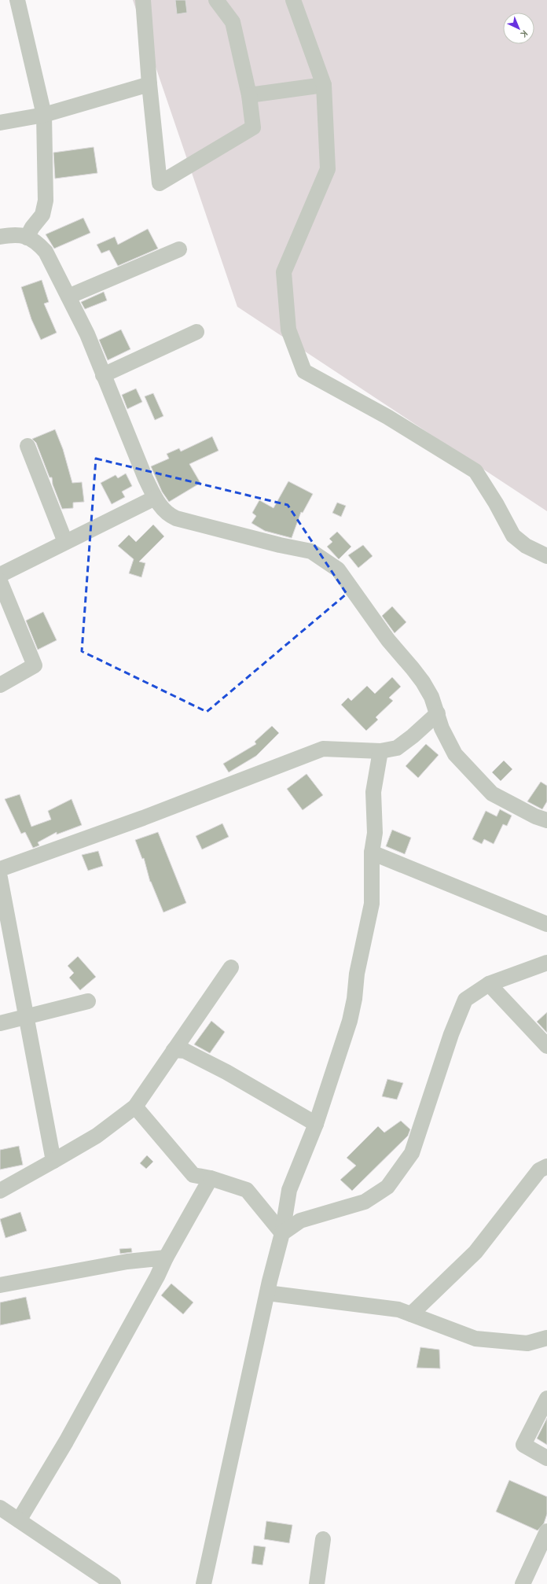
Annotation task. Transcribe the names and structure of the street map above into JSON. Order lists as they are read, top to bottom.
{
  "north": "bottom right"
}
